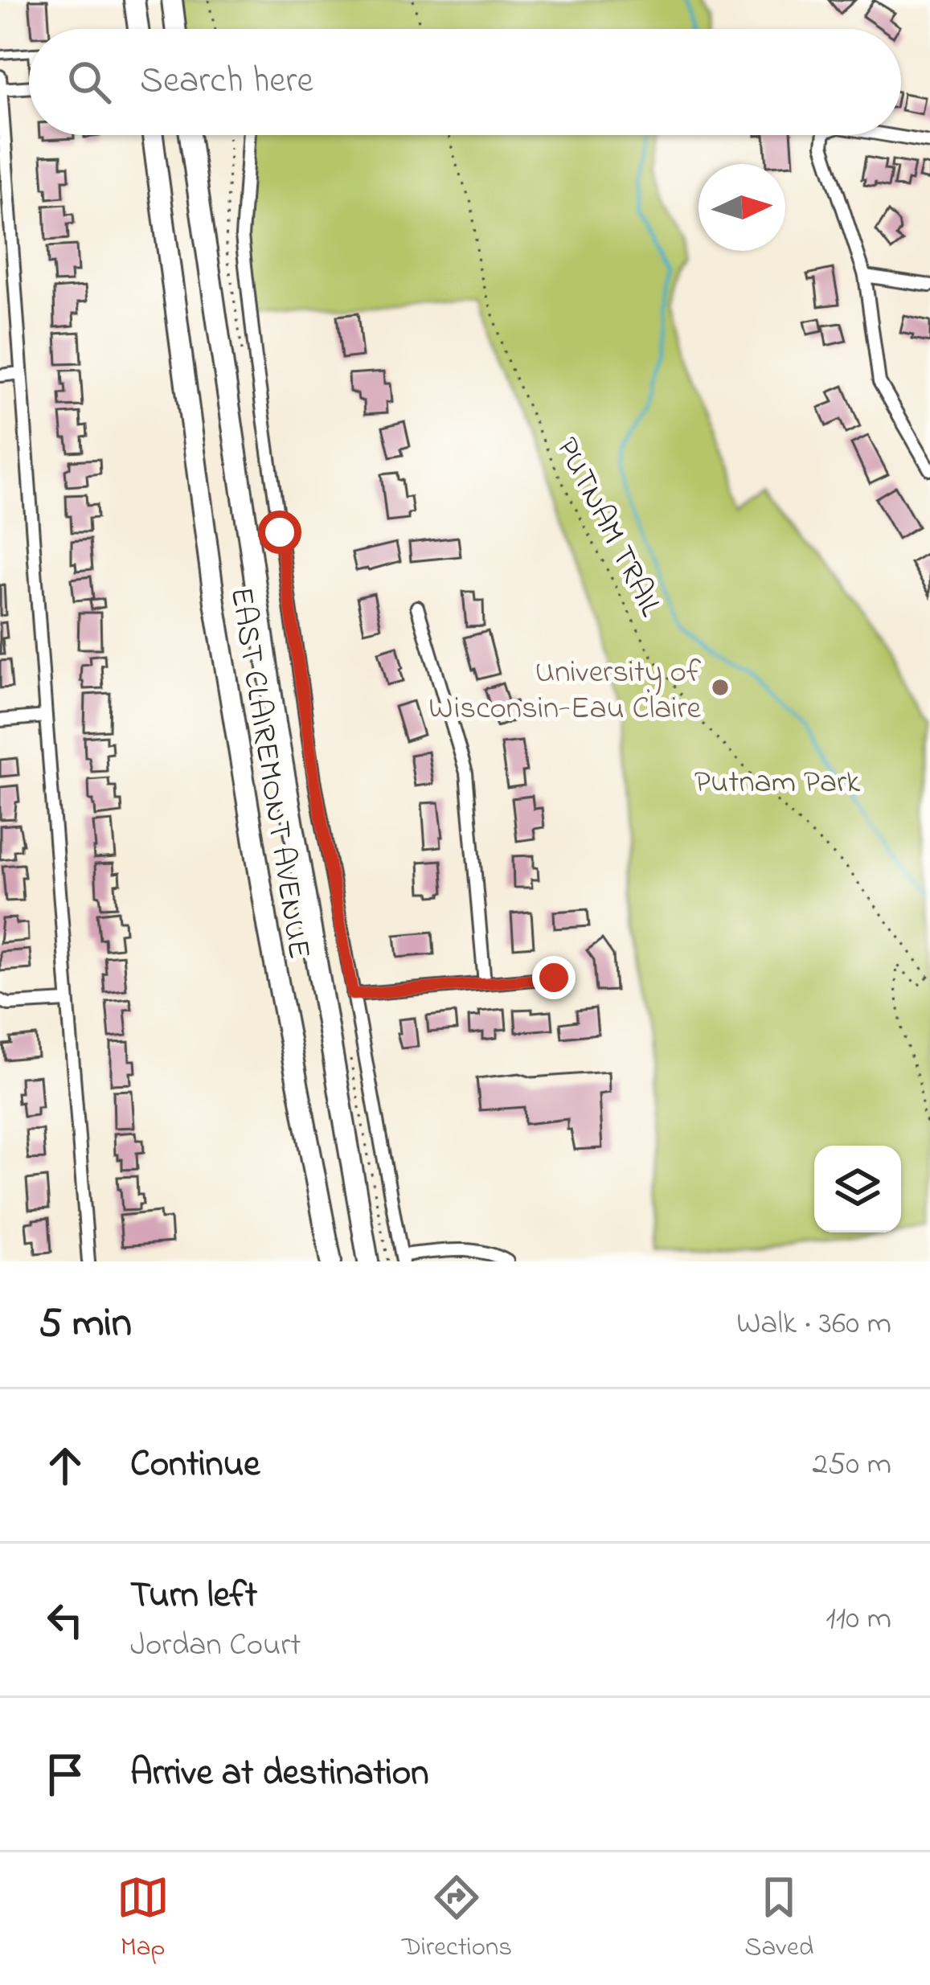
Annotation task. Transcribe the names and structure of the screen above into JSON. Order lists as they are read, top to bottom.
{
  "streets": {
    "main road": ["EAST CLAIREMONT AVENUE"],
    "path": ["PUTNAM TRAIL"]
  },
  "parks": ["Putnam Park"],
  "places": ["University of Wisconsin-Eau Claire"],
  "north": "right",
  "page": {
    "search": "Search here",
    "heading": ["5 min", "Walk · 360 m"],
    "list": [
      ["Continue", "250 m"],
      ["Turn left", "Jordan Court", "110 m"],
      "Arrive at destination"
    ],
    "nav": ["Map", "Directions", "Saved"]
  }
}
